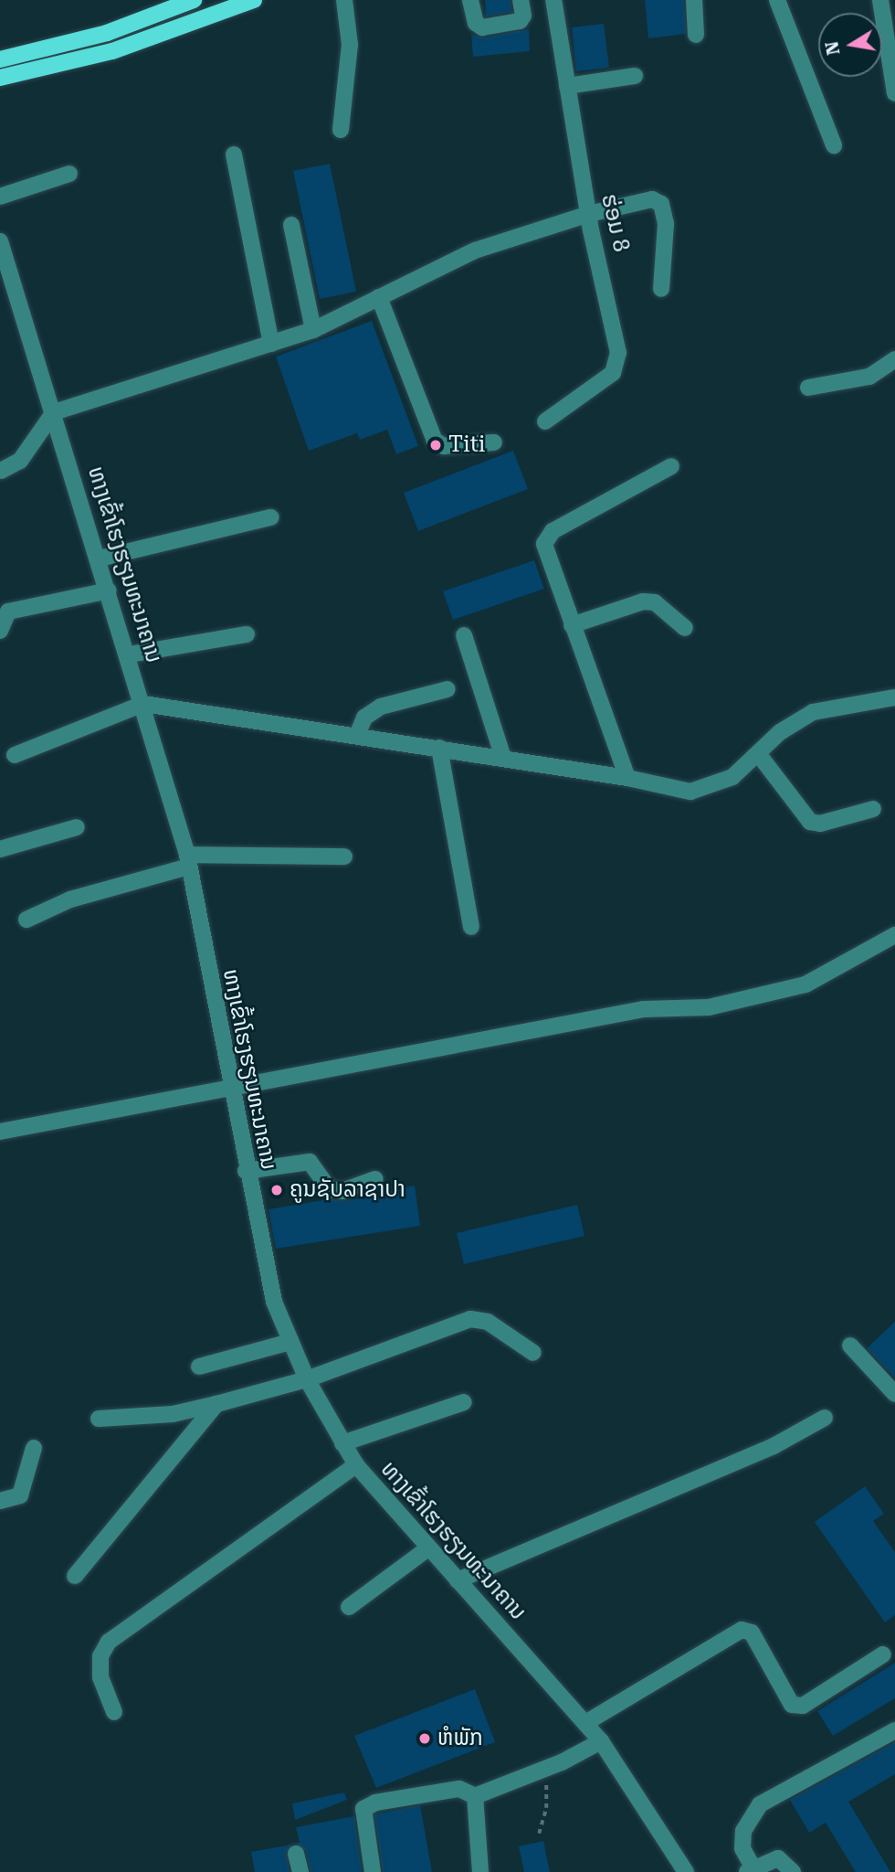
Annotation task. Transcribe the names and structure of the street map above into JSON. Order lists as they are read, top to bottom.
{
  "streets": {
    "street": ["ຮ່ອມ 8", "ທາງເຂົ້າໂຮງຮຽນທະນາຄານ"]
  },
  "places": ["Titi", "ຄູນຊັບລາຊາປາ", "ຫໍພັກ"],
  "north": "left"
}
